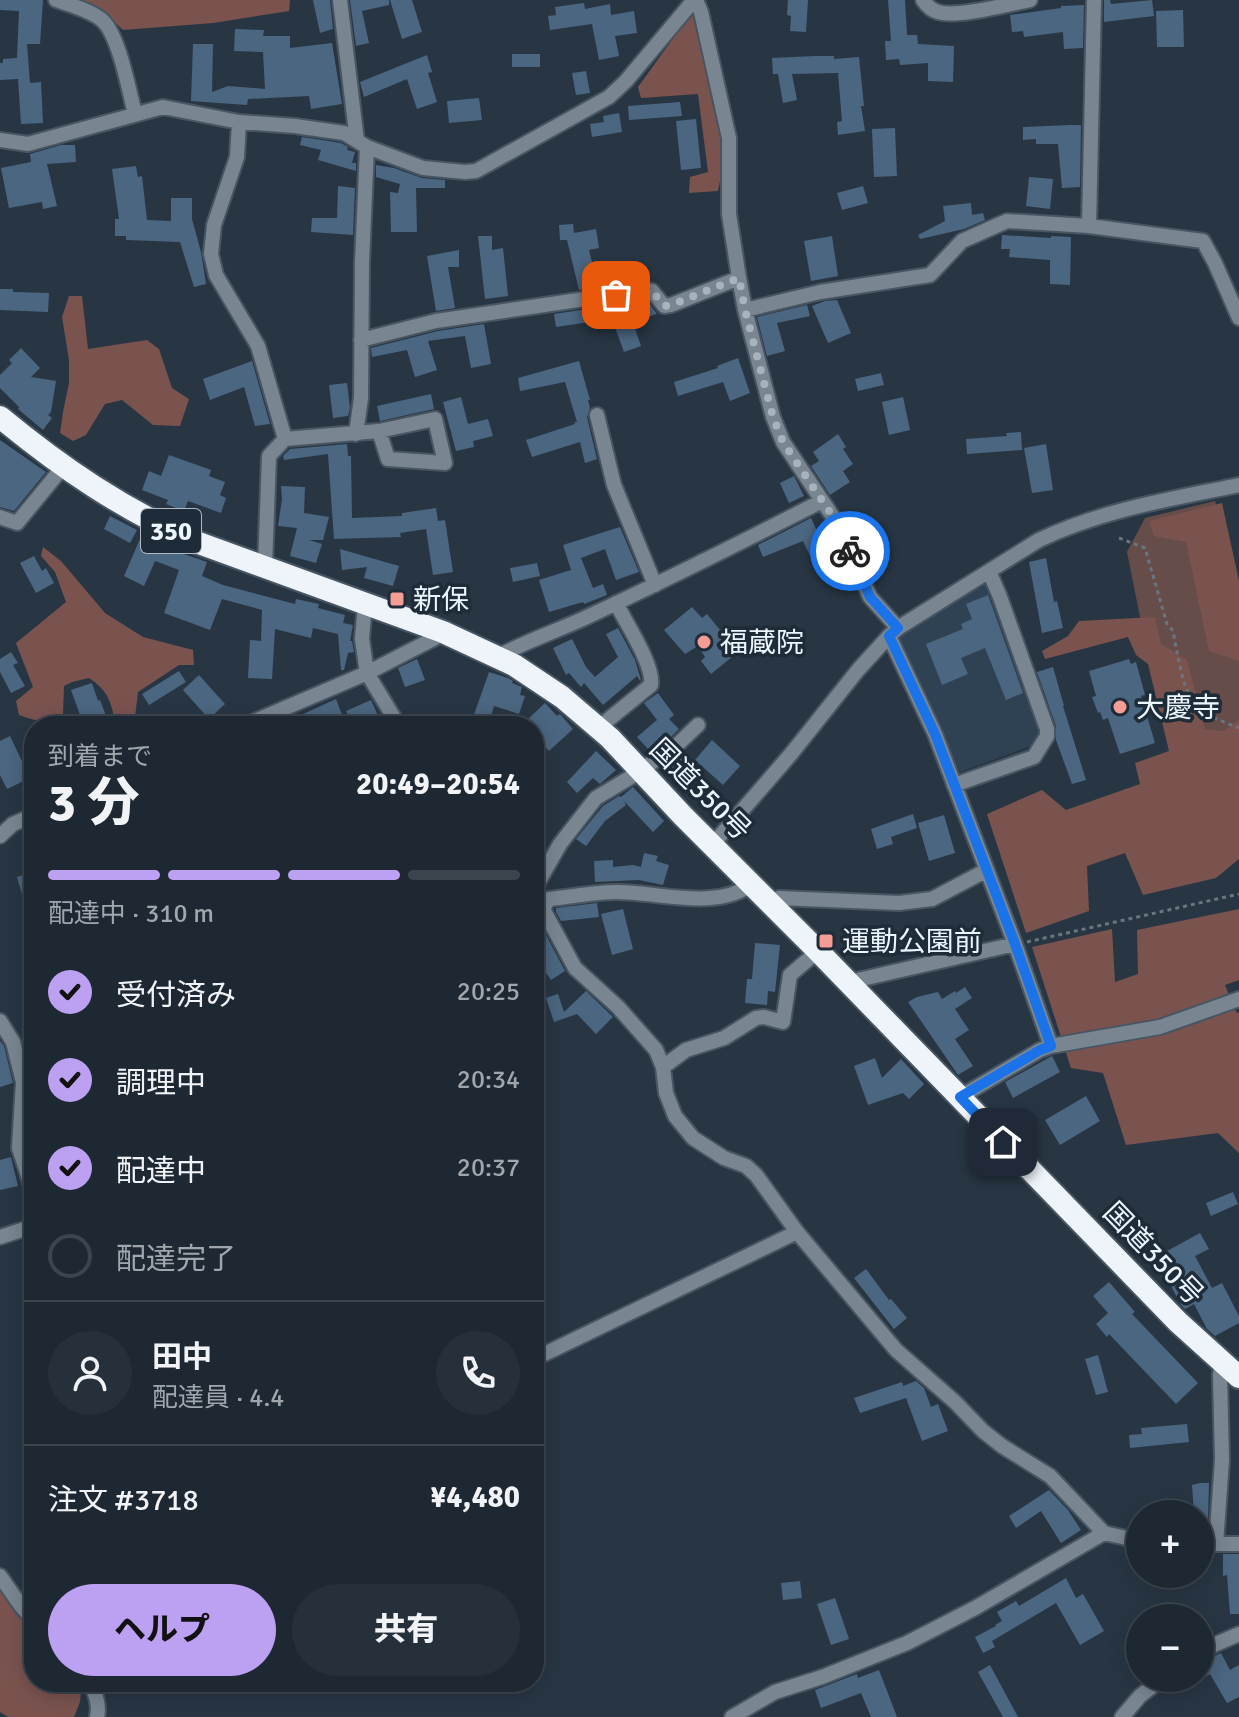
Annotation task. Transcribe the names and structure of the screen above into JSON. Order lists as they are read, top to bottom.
{
  "streets": {
    "highway": ["350", "国道350号"]
  },
  "places": {
    "transit": ["新保", "運動公園前"],
    "other": ["福蔵院", "大慶寺"]
  },
  "page": {
    "heading": ["3 分", "到着まで", "20:49–20:54"],
    "panel": [
      "田中",
      "配達員 · 4.4",
      "注文 #3718",
      "¥4,480"
    ],
    "bar": "配達中 · 310 m",
    "list": [
      ["受付済み", "20:25"],
      ["調理中", "20:34"],
      ["配達中", "20:37"],
      "配達完了"
    ],
    "map_buttons": ["+", "−"],
    "buttons": ["ヘルプ", "共有"]
  }
}
